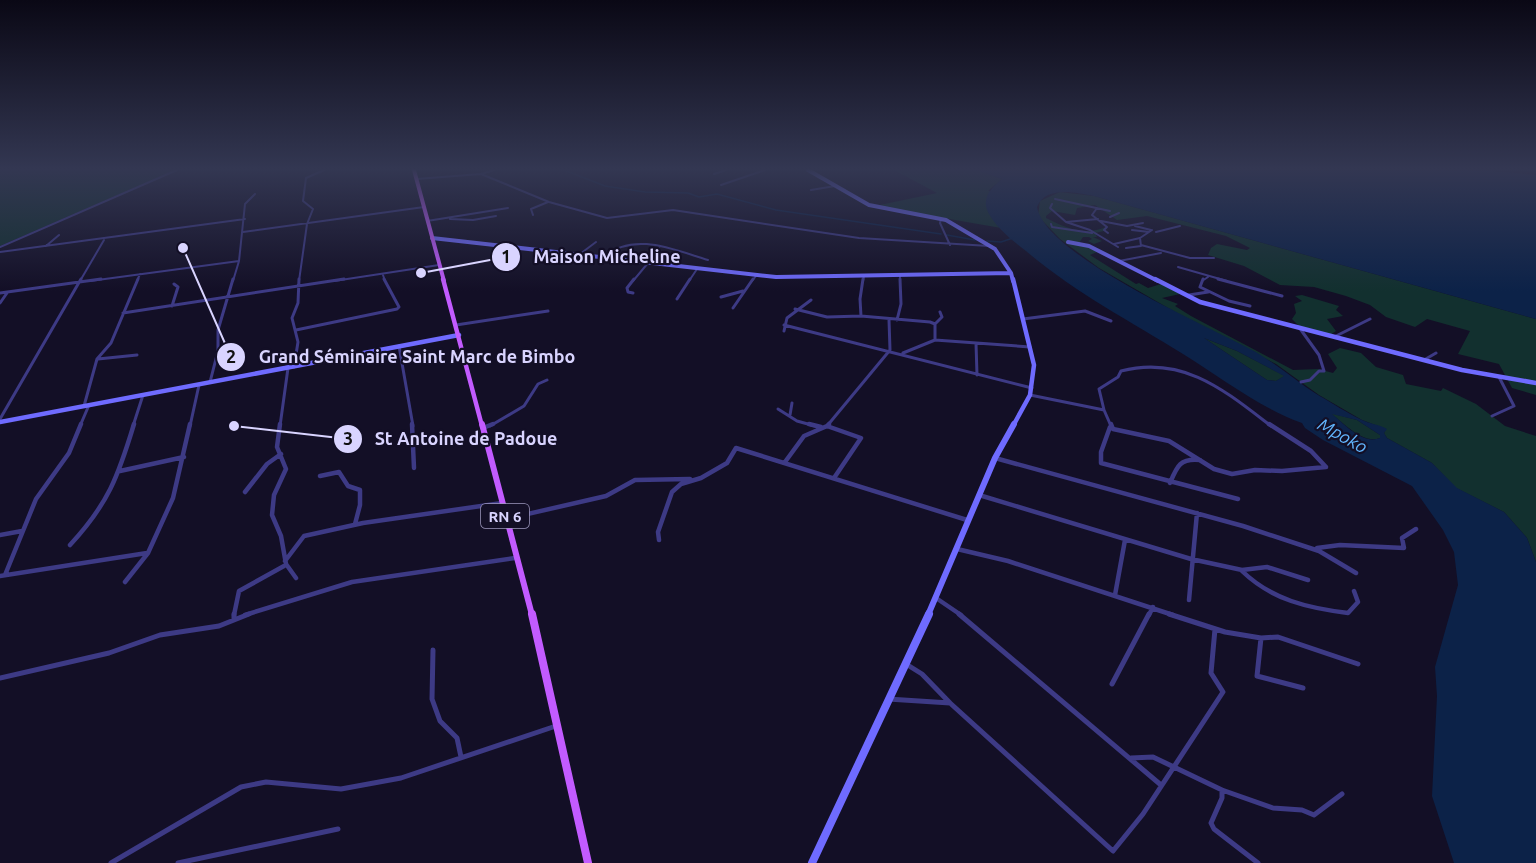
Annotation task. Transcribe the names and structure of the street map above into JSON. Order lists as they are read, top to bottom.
{
  "streets": {
    "main road": ["RN 6"]
  },
  "water": ["Mpoko"],
  "places": ["Grand Séminaire Saint Marc de Bimbo", "Maison Micheline", "St Antoine de Padoue"]
}
